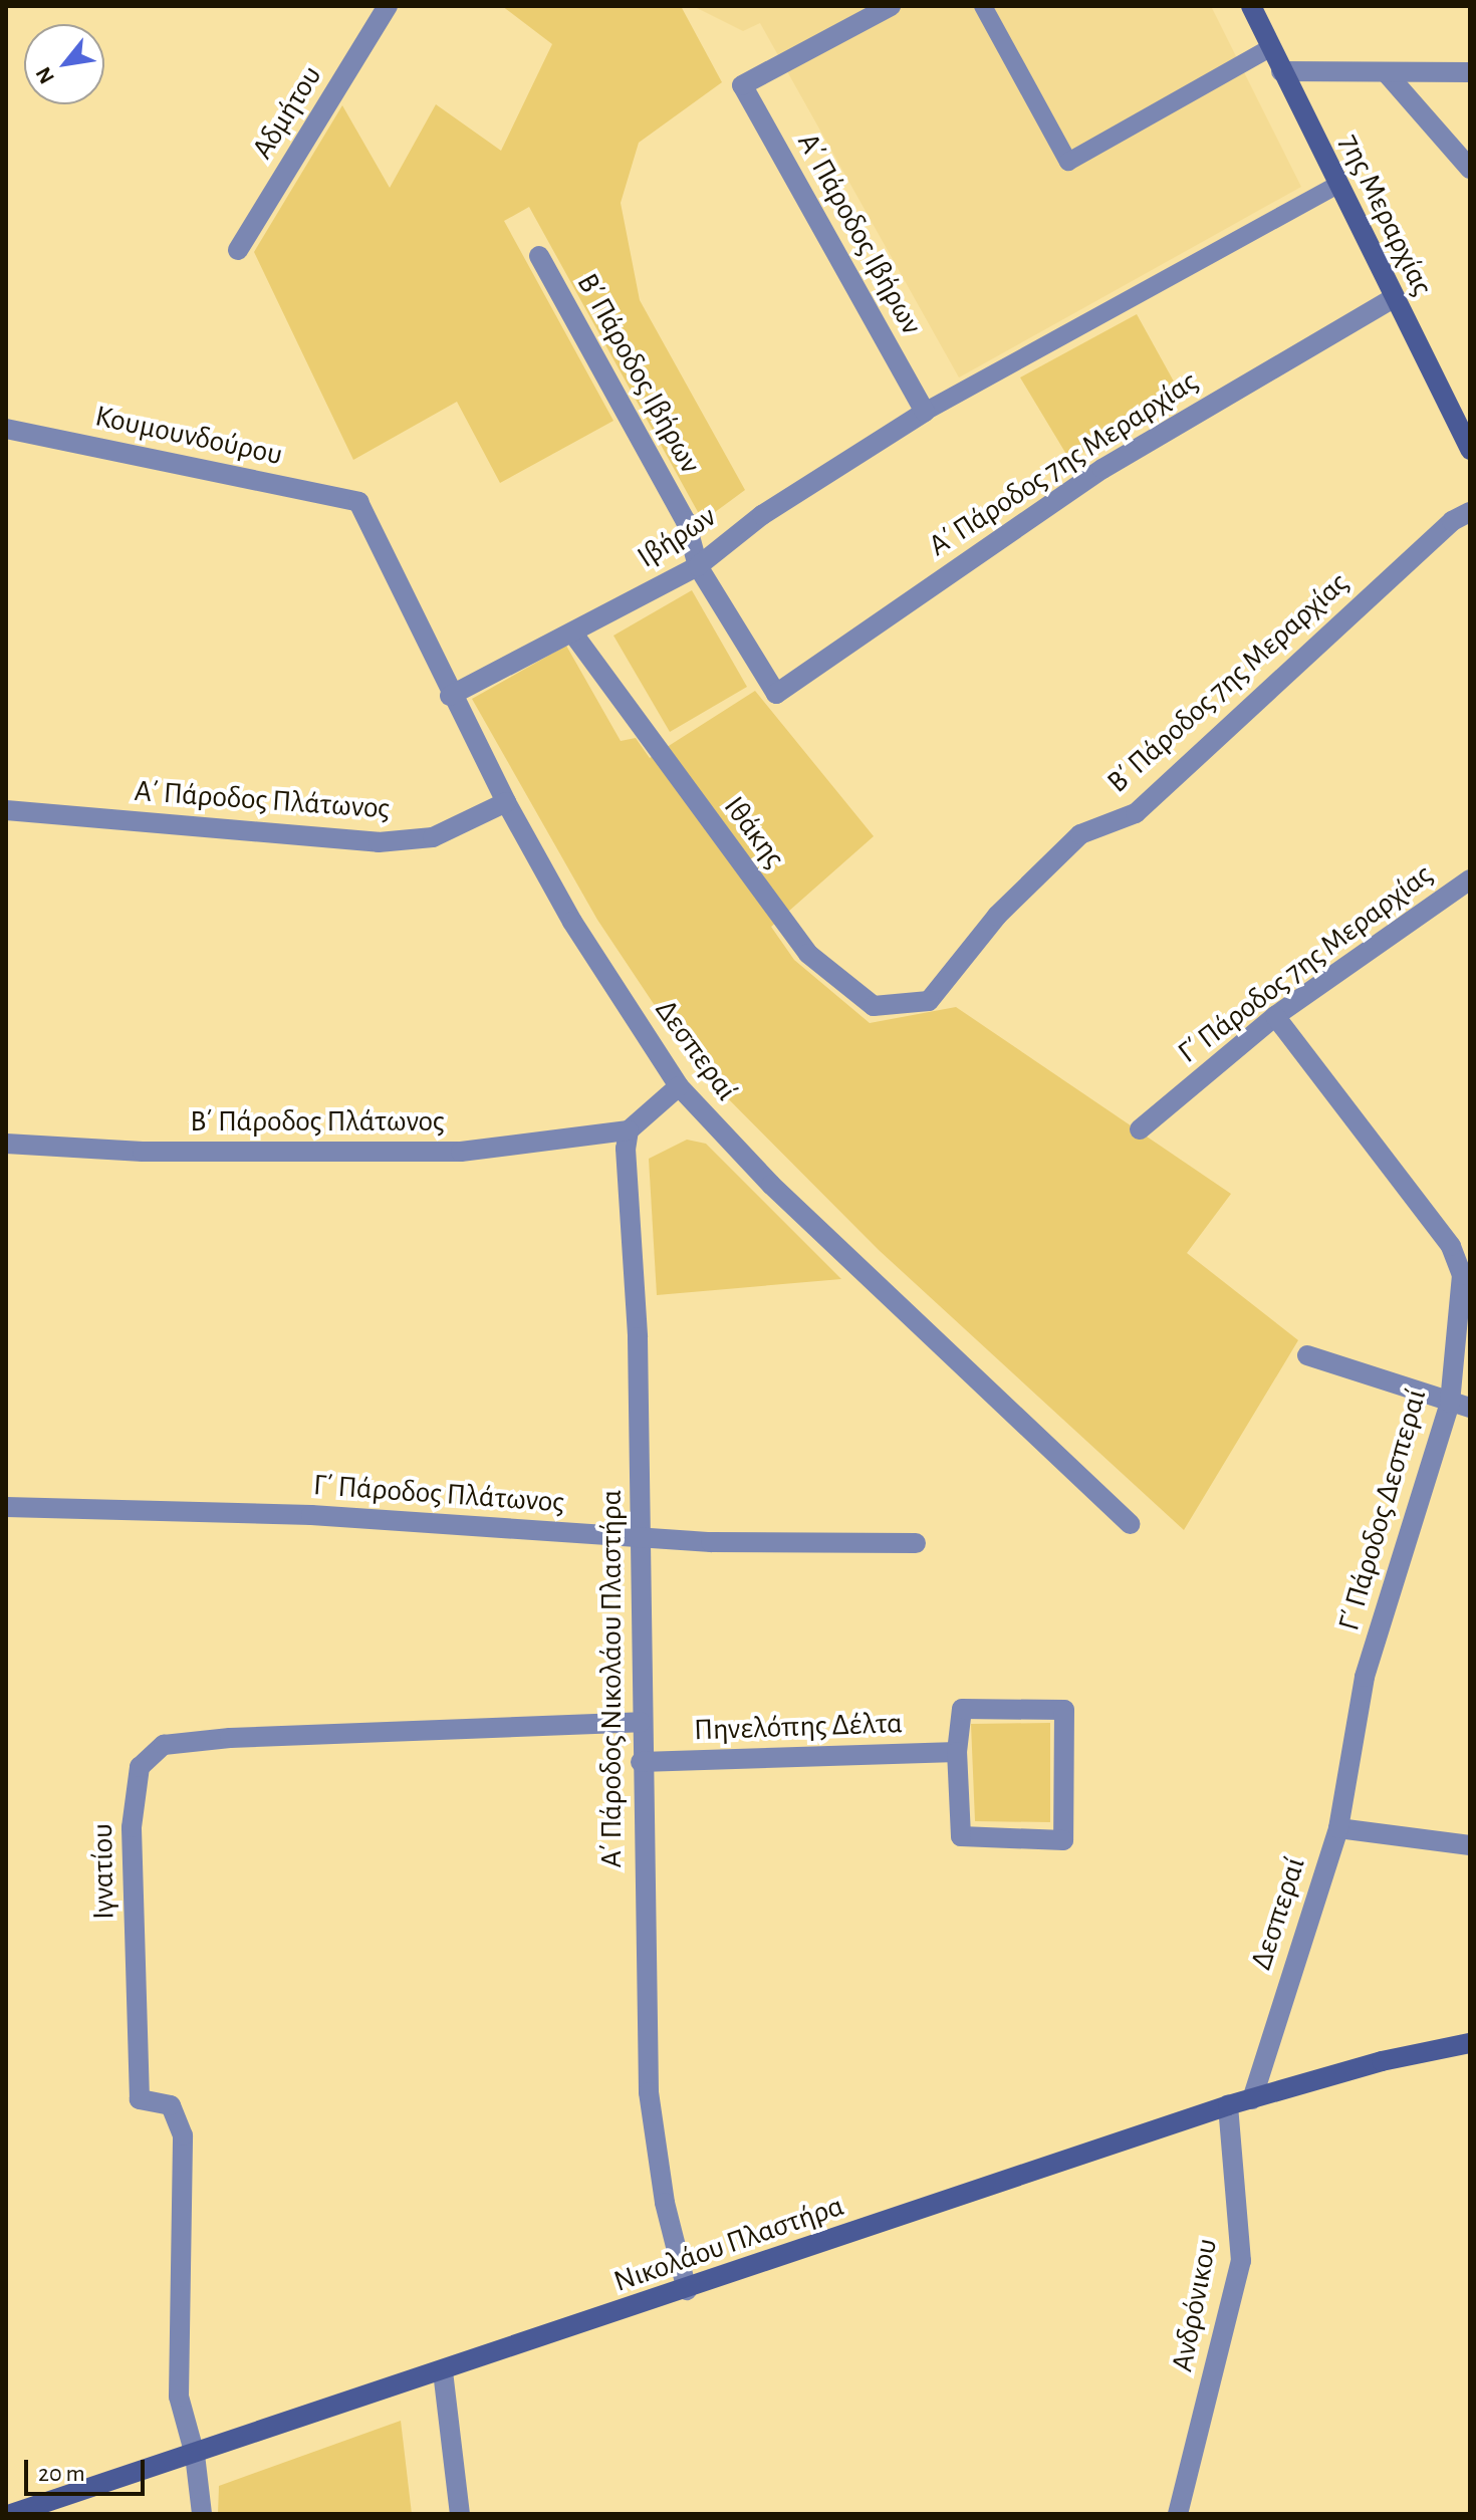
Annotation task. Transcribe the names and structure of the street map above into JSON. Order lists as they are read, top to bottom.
{
  "streets": {
    "main road": ["7ης Μεραρχίας", "Νικολάου Πλαστήρα"],
    "street": [
      "Αδμήτου",
      "Α΄ Πάροδος Ιβήρων",
      "Β΄ Πάροδος Ιβήρων",
      "Κουμουνδούρου",
      "Α΄ Πάροδος 7ης Μεραρχίας",
      "Ιβήρων",
      "Β΄ Πάροδος 7ης Μεραρχίας",
      "Α΄ Πάροδος Πλάτωνος",
      "Ιθάκης",
      "Γ΄ Πάροδος 7ης Μεραρχίας",
      "Δεσπεραί",
      "Β΄ Πάροδος Πλάτωνος",
      "Γ΄ Πάροδος Πλάτωνος",
      "Γ΄ Πάροδος Δεσπεραί",
      "Α΄ Πάροδος Νικολάου Πλαστήρα",
      "Πηνελόπης Δέλτα",
      "Ιγνατίου",
      "Ανδρόνικου"
    ]
  },
  "crossings": [
    ["7ης Μεραρχίας", "Α΄ Πάροδος 7ης Μεραρχίας"],
    ["Α΄ Πάροδος Ιβήρων", "Ιβήρων"],
    ["Β΄ Πάροδος Ιβήρων", "Α΄ Πάροδος 7ης Μεραρχίας"],
    ["Β΄ Πάροδος Ιβήρων", "Ιβήρων"],
    ["Κουμουνδούρου", "Δεσπεραί"],
    ["Ιβήρων", "Ιθάκης"],
    ["Ιβήρων", "Δεσπεραί"],
    ["Β΄ Πάροδος 7ης Μεραρχίας", "Ιθάκης"],
    ["Α΄ Πάροδος Πλάτωνος", "Δεσπεραί"],
    ["Γ΄ Πάροδος 7ης Μεραρχίας", "Γ΄ Πάροδος Δεσπεραί"],
    ["Δεσπεραί", "Γ΄ Πάροδος Δεσπεραί"],
    ["Δεσπεραί", "Νικολάου Πλαστήρα"],
    ["Β΄ Πάροδος Πλάτωνος", "Α΄ Πάροδος Νικολάου Πλαστήρα"],
    ["Γ΄ Πάροδος Πλάτωνος", "Α΄ Πάροδος Νικολάου Πλαστήρα"],
    ["Α΄ Πάροδος Νικολάου Πλαστήρα", "Πηνελόπης Δέλτα"],
    ["Α΄ Πάροδος Νικολάου Πλαστήρα", "Ιγνατίου"],
    ["Α΄ Πάροδος Νικολάου Πλαστήρα", "Νικολάου Πλαστήρα"],
    ["Ιγνατίου", "Νικολάου Πλαστήρα"],
    ["Νικολάου Πλαστήρα", "Ανδρόνικου"]
  ],
  "scale_bar": "20 m",
  "north": "bottom left"
}
